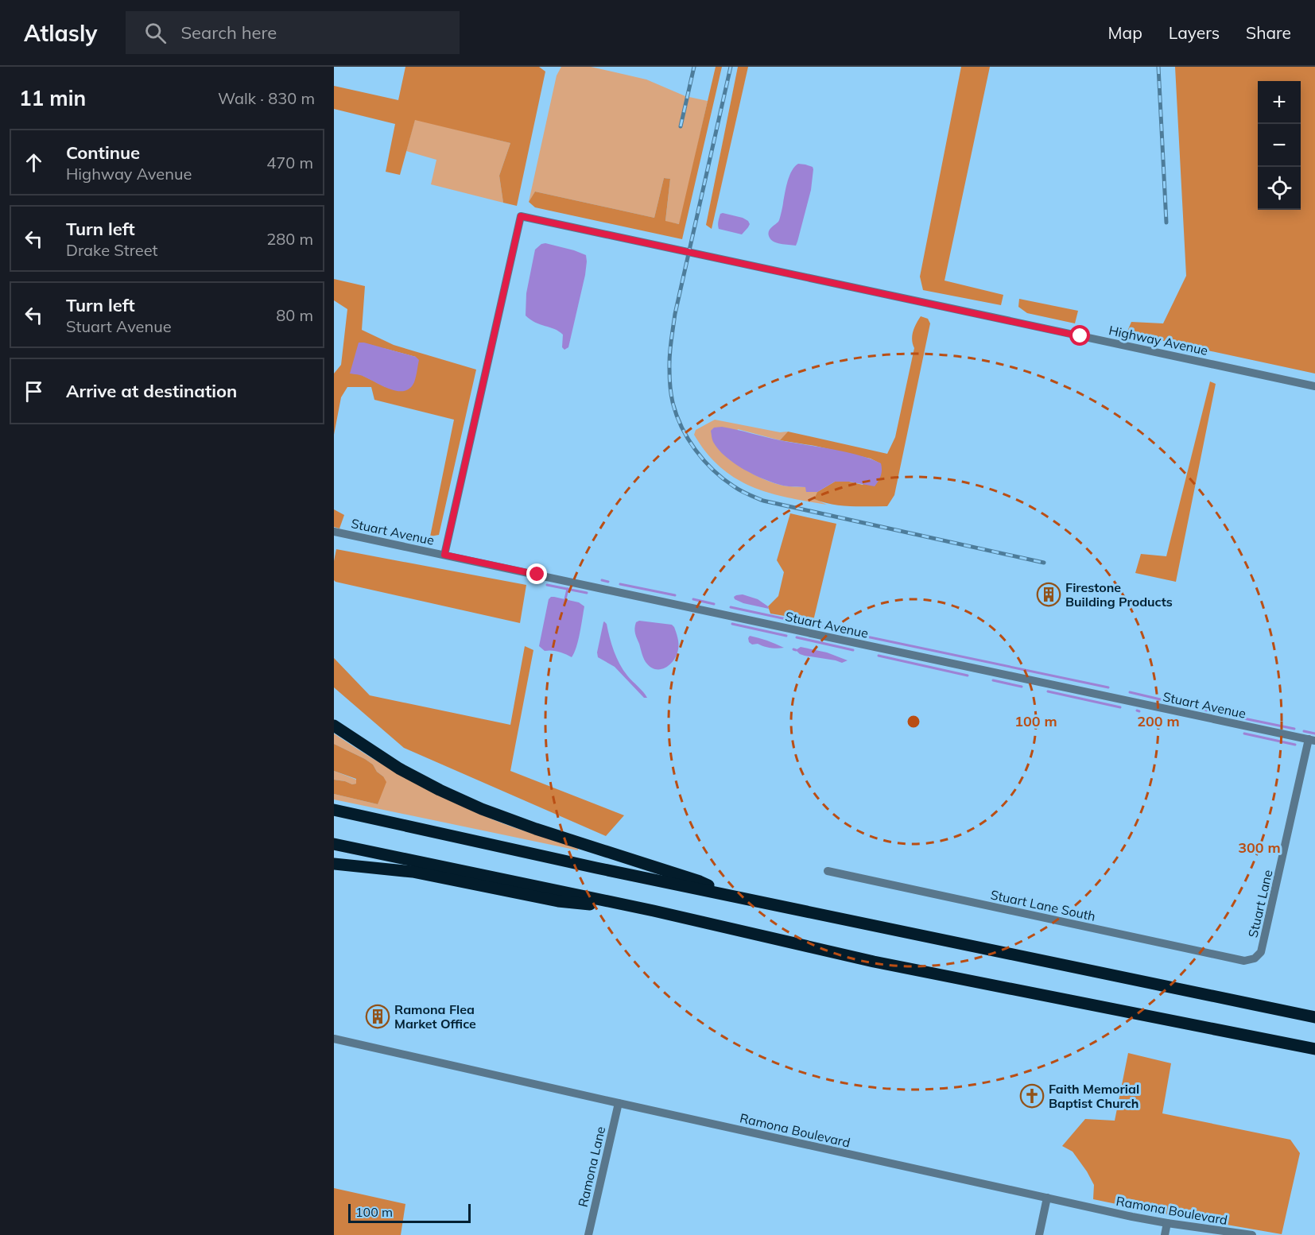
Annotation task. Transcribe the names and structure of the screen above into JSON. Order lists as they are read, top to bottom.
{
  "streets": {
    "street": [
      "Highway Avenue",
      "Stuart Avenue",
      "Stuart Lane",
      "Stuart Lane South",
      "Ramona Boulevard",
      "Ramona Lane"
    ]
  },
  "crossings": [
    ["Highway Avenue", "Stuart Avenue"],
    ["Stuart Avenue", "Stuart Lane"],
    ["Stuart Lane", "Stuart Lane South"],
    ["Ramona Boulevard", "Ramona Lane"]
  ],
  "places": {
    "building": ["Firestone Building Products", "Ramona Flea Market Office"],
    "church": ["Faith Memorial Baptist Church"]
  },
  "scale_bar": "100 m",
  "page": {
    "header": "Atlasly",
    "search": "Search here",
    "nav": ["Map", "Layers", "Share"],
    "heading": ["11 min", "Walk · 830 m"],
    "map_buttons": ["+", "−"],
    "list": [
      ["Continue", "Highway Avenue", "470 m"],
      ["Turn left", "Drake Street", "280 m"],
      ["Turn left", "Stuart Avenue", "80 m"],
      "Arrive at destination"
    ],
    "scale": "100 m"
  },
  "rings": ["100 m", "200 m", "300 m"]
}
